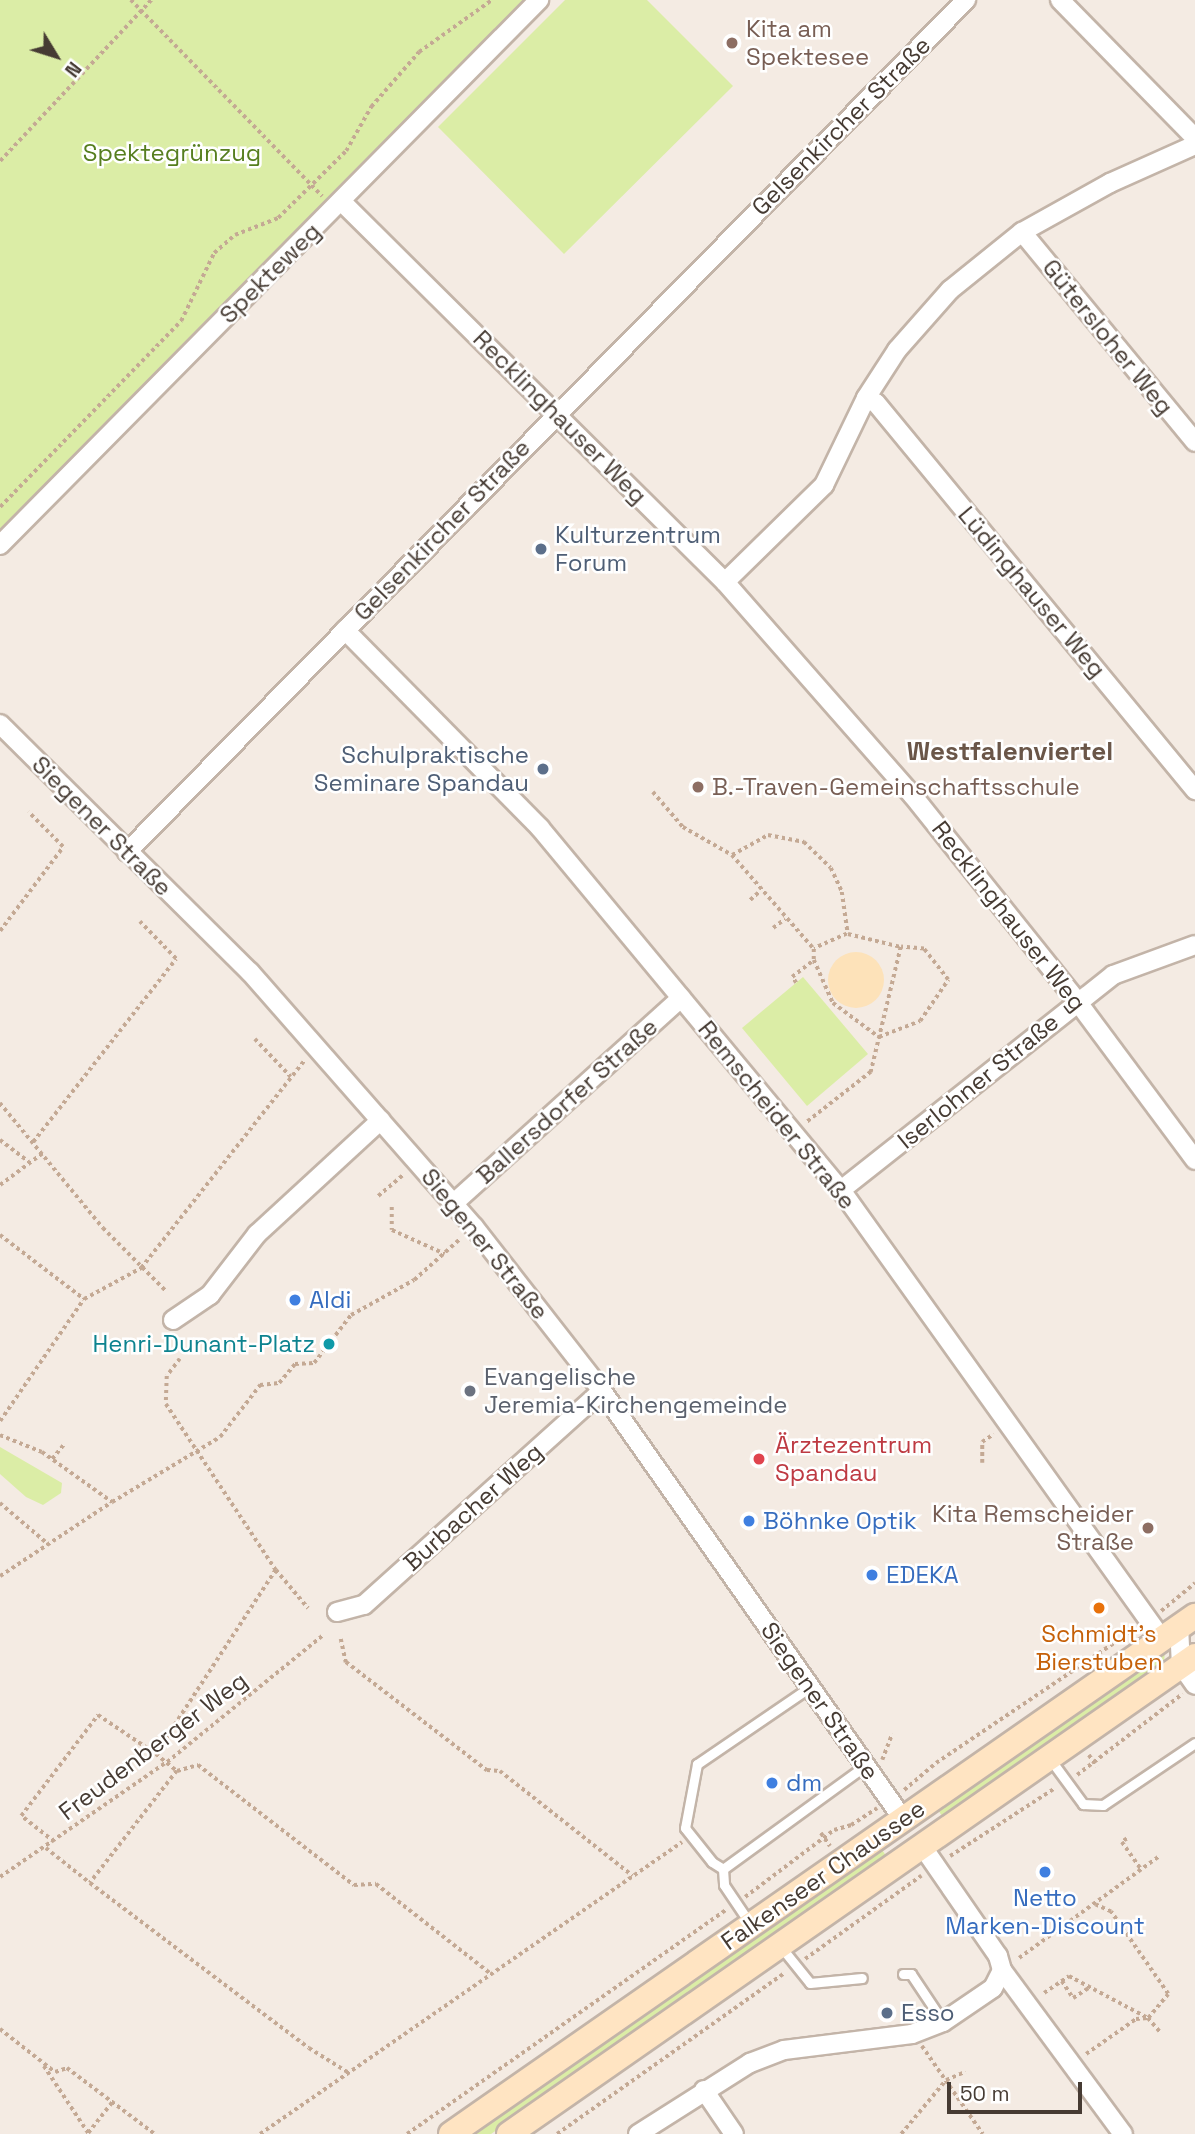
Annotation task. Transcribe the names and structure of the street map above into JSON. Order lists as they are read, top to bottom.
{
  "streets": {
    "main road": ["Falkenseer Chaussee"],
    "street": [
      "Gelsenkircher Straße",
      "Spekteweg",
      "Gütersloher Weg",
      "Recklinghauser Weg",
      "Lüdinghauser Weg",
      "Siegener Straße",
      "Iserlohner Straße",
      "Ballersdorfer Straße",
      "Remscheider Straße",
      "Burbacher Weg"
    ],
    "path": ["Freudenberger Weg"]
  },
  "crossings": [
    ["Gelsenkircher Straße", "Recklinghauser Weg"],
    ["Gelsenkircher Straße", "Siegener Straße"],
    ["Gelsenkircher Straße", "Remscheider Straße"],
    ["Spekteweg", "Recklinghauser Weg"],
    ["Recklinghauser Weg", "Iserlohner Straße"],
    ["Siegener Straße", "Ballersdorfer Straße"],
    ["Siegener Straße", "Burbacher Weg"],
    ["Siegener Straße", "Falkenseer Chaussee"],
    ["Iserlohner Straße", "Remscheider Straße"],
    ["Ballersdorfer Straße", "Remscheider Straße"],
    ["Remscheider Straße", "Falkenseer Chaussee"]
  ],
  "districts": ["Westfalenviertel"],
  "parks": ["Spektegrünzug"],
  "places": [
    "Kita am Spektesee",
    "Kulturzentrum Forum",
    "Schulpraktische Seminare Spandau",
    "B.-Traven-Gemeinschaftsschule",
    "Aldi",
    "Henri-Dunant-Platz",
    "Evangelische Jeremia-Kirchengemeinde",
    "Ärztezentrum Spandau",
    "Böhnke Optik",
    "Kita Remscheider Straße",
    "EDEKA",
    "Schmidt's Bierstuben",
    "dm",
    "Netto Marken-Discount",
    "Esso"
  ],
  "scale_bar": "50 m",
  "north": "bottom right"
}
